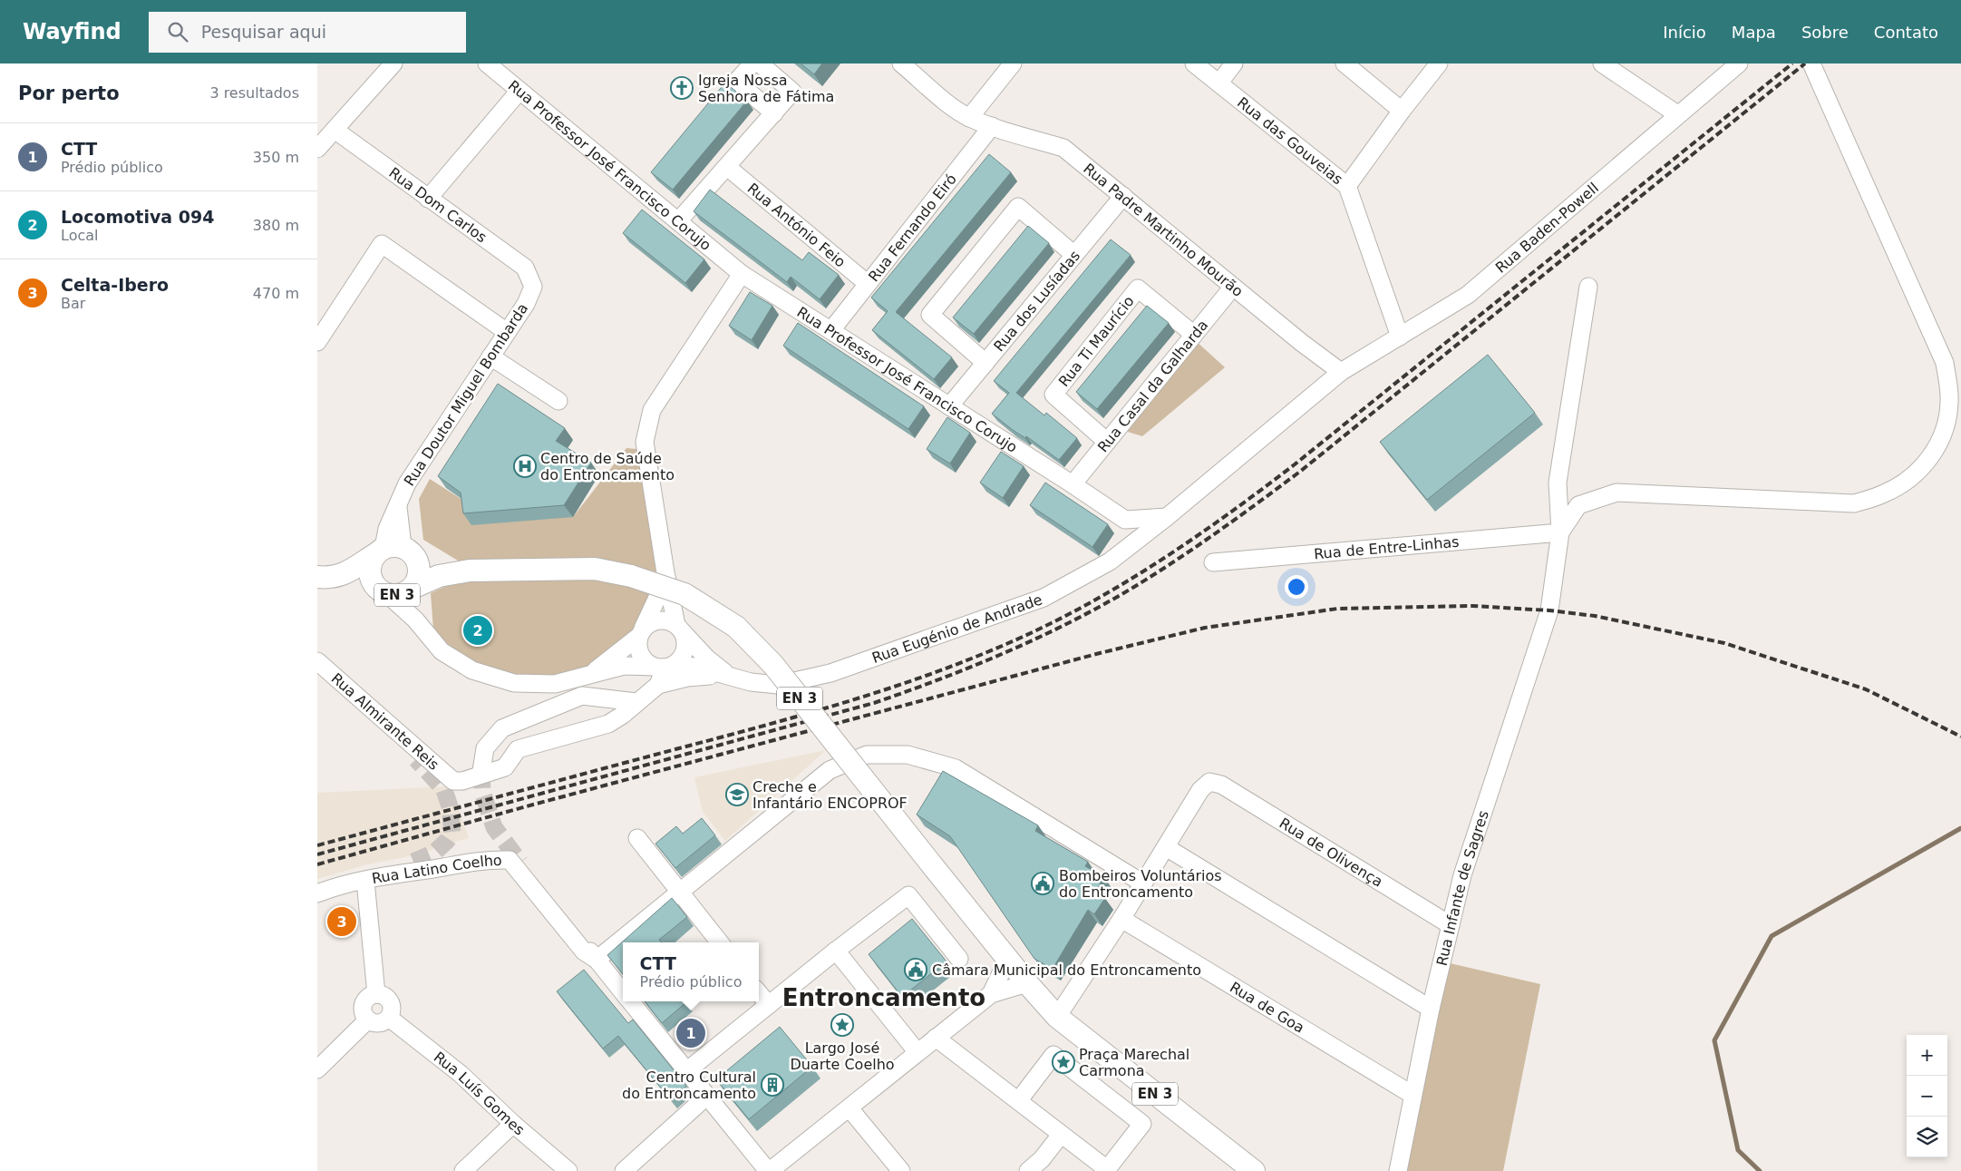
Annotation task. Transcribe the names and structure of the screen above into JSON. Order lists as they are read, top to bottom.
{
  "streets": {
    "main road": ["EN 3"],
    "street": [
      "Rua das Gouveias",
      "Rua Professor José Francisco Corujo",
      "Rua Dom Carlos",
      "Rua António Feio",
      "Rua Fernando Eiró",
      "Rua Baden-Powell",
      "Rua Padre Martinho Mourão",
      "Rua dos Lusíadas",
      "Rua Ti Maurício",
      "Rua Casal da Galharda",
      "Rua Doutor Miguel Bombarda",
      "Rua de Entre-Linhas",
      "Rua Eugénio de Andrade",
      "Rua Almirante Reis",
      "Rua de Olivença",
      "Rua Latino Coelho",
      "Rua Infante de Sagres",
      "Rua de Goa",
      "Rua Luís Gomes"
    ]
  },
  "crossings": [
    ["Rua das Gouveias", "Rua Baden-Powell"],
    ["Rua Professor José Francisco Corujo", "Rua Fernando Eiró"],
    ["Rua Professor José Francisco Corujo", "Rua dos Lusíadas"],
    ["Rua Professor José Francisco Corujo", "Rua Casal da Galharda"],
    ["Rua Professor José Francisco Corujo", "Rua Eugénio de Andrade"],
    ["Rua Dom Carlos", "Rua Doutor Miguel Bombarda"],
    ["Rua António Feio", "Rua Fernando Eiró"],
    ["Rua Fernando Eiró", "Rua Padre Martinho Mourão"],
    ["Rua Baden-Powell", "Rua Padre Martinho Mourão"],
    ["Rua Padre Martinho Mourão", "Rua dos Lusíadas"],
    ["Rua Padre Martinho Mourão", "Rua Casal da Galharda"],
    ["Rua Ti Maurício", "Rua Casal da Galharda"],
    ["Rua Doutor Miguel Bombarda", "EN 3"],
    ["Rua Doutor Miguel Bombarda", "Rua Eugénio de Andrade"],
    ["Rua de Entre-Linhas", "Rua Infante de Sagres"],
    ["EN 3", "Rua Eugénio de Andrade"],
    ["Rua de Olivença", "Rua Infante de Sagres"],
    ["Rua Infante de Sagres", "Rua de Goa"]
  ],
  "districts": ["Entroncamento"],
  "places": {
    "church": ["Igreja Nossa Senhora de Fátima"],
    "hospital": ["Centro de Saúde do Entroncamento"],
    "school or university": ["Creche e Infantário ENCOPROF"],
    "public building": ["Bombeiros Voluntários do Entroncamento", "Câmara Municipal do Entroncamento"],
    "place": ["Largo José Duarte Coelho", "Praça Marechal Carmona"],
    "building": ["Centro Cultural do Entroncamento"]
  },
  "page": {
    "header": "Wayfind",
    "search": "Pesquisar aqui",
    "nav": [
      "Início",
      "Mapa",
      "Sobre",
      "Contato"
    ],
    "heading": ["Por perto", "3 resultados"],
    "list": [
      {
        "mark": "1",
        "name": "CTT",
        "note": "Prédio público",
        "value": "350 m"
      },
      {
        "mark": "2",
        "name": "Locomotiva 094",
        "note": "Local",
        "value": "380 m"
      },
      {
        "mark": "3",
        "name": "Celta-Ibero",
        "note": "Bar",
        "value": "470 m"
      }
    ],
    "pins": ["2", "3", "1"],
    "popup": ["CTT", "Prédio público"],
    "map_buttons": ["+", "−"]
  }
}
